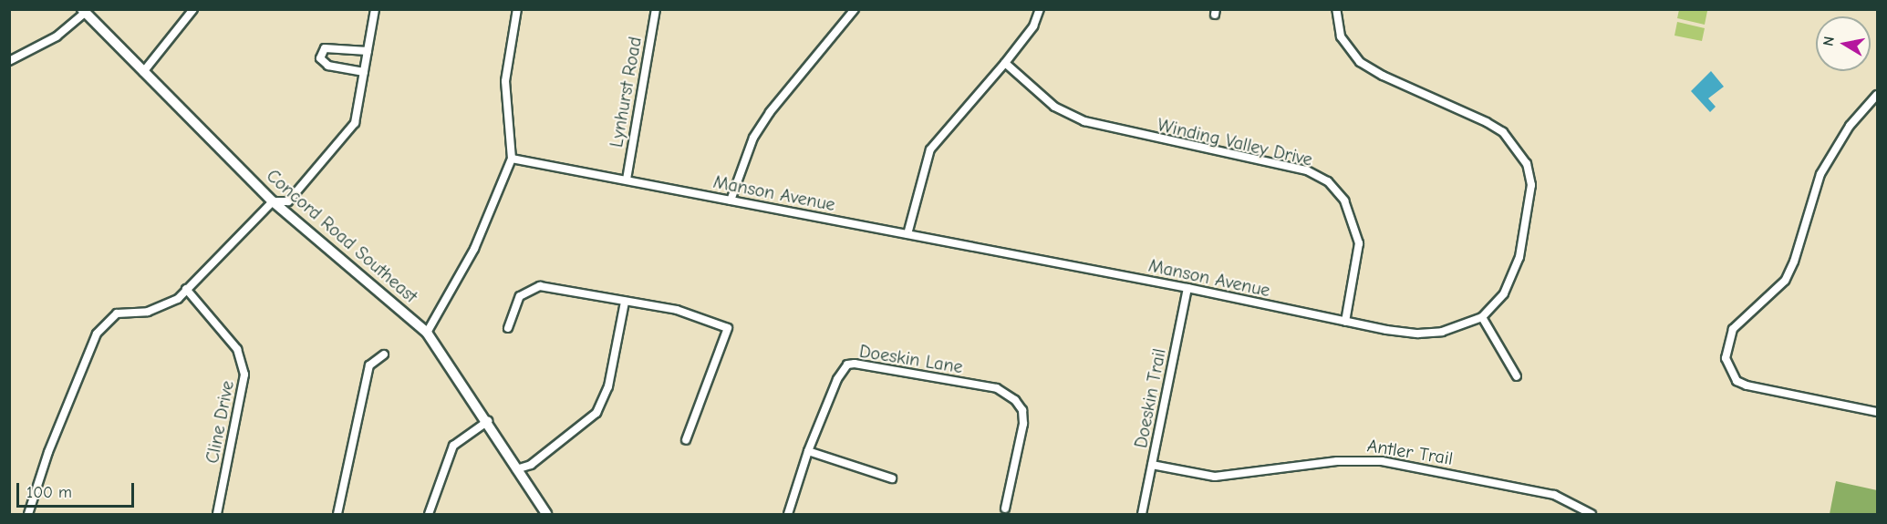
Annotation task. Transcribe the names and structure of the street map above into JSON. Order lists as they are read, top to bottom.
{
  "streets": {
    "street": [
      "Lynhurst Road",
      "Winding Valley Drive",
      "Manson Avenue",
      "Concord Road Southeast",
      "Doeskin Lane",
      "Doeskin Trail",
      "Cline Drive",
      "Antler Trail"
    ]
  },
  "crossings": [
    ["Lynhurst Road", "Manson Avenue"],
    ["Winding Valley Drive", "Manson Avenue"],
    ["Manson Avenue", "Doeskin Trail"],
    ["Doeskin Trail", "Antler Trail"]
  ],
  "scale_bar": "100 m",
  "north": "left"
}
